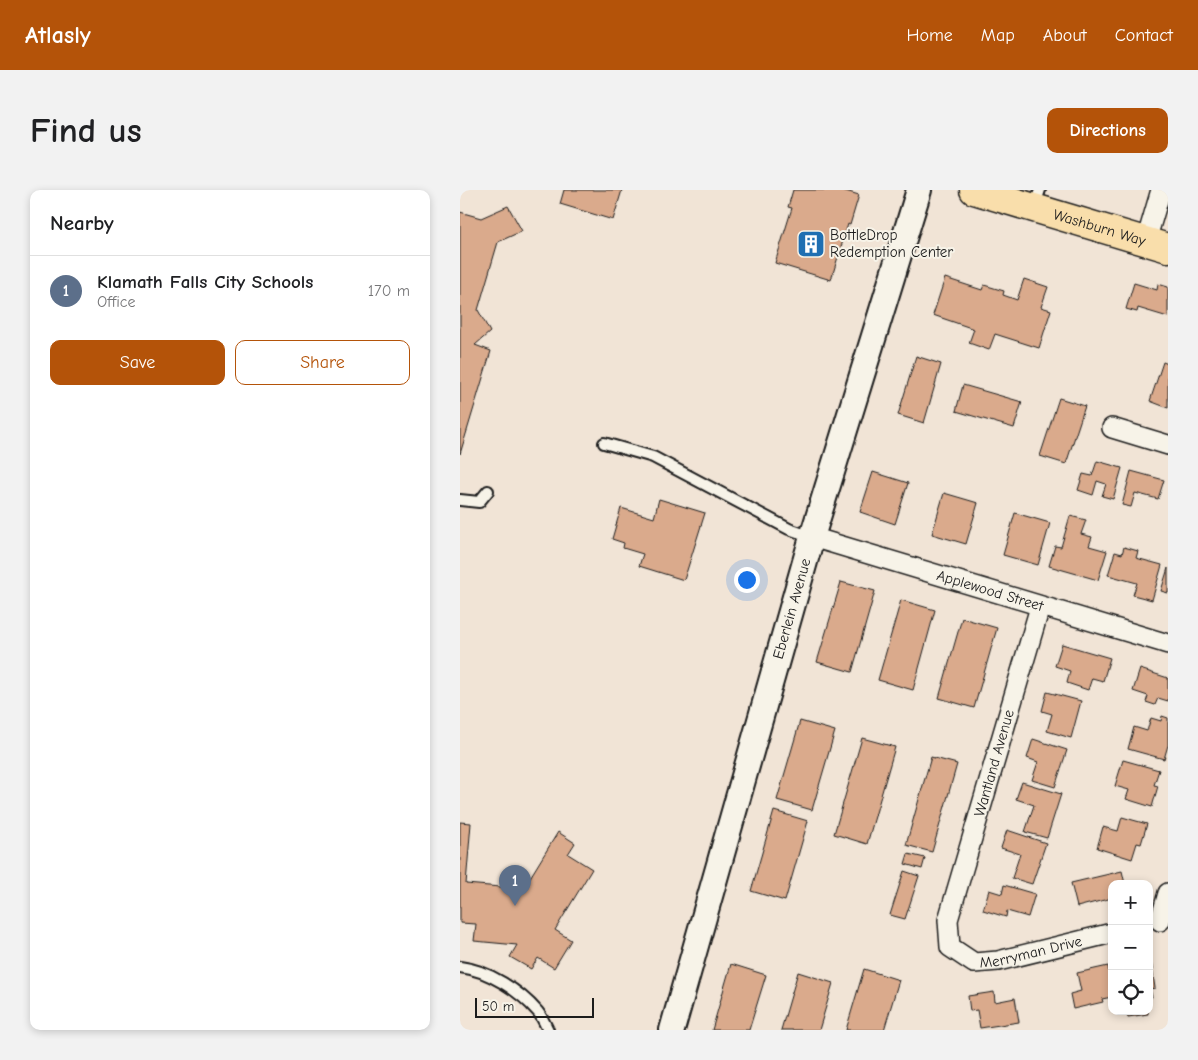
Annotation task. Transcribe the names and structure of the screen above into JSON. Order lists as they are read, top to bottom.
{
  "streets": {
    "main road": ["Washburn Way"],
    "street": [
      "Applewood Street",
      "Eberlein Avenue",
      "Wantland Avenue",
      "Merryman Drive"
    ]
  },
  "crossings": [
    ["Applewood Street", "Eberlein Avenue"],
    ["Applewood Street", "Wantland Avenue"],
    ["Wantland Avenue", "Merryman Drive"]
  ],
  "places": {
    "building": ["BottleDrop Redemption Center"]
  },
  "scale_bar": "50 m",
  "page": {
    "header": "Atlasly",
    "nav": [
      "Home",
      "Map",
      "About",
      "Contact"
    ],
    "buttons": [
      "Directions",
      ["Save", "Share"]
    ],
    "title": "Find us",
    "heading": "Nearby",
    "list": [
      {
        "mark": "1",
        "name": "Klamath Falls City Schools",
        "note": "Office",
        "value": "170 m"
      }
    ],
    "pins": "1",
    "map_buttons": ["+", "−"],
    "scale": "50 m"
  }
}
